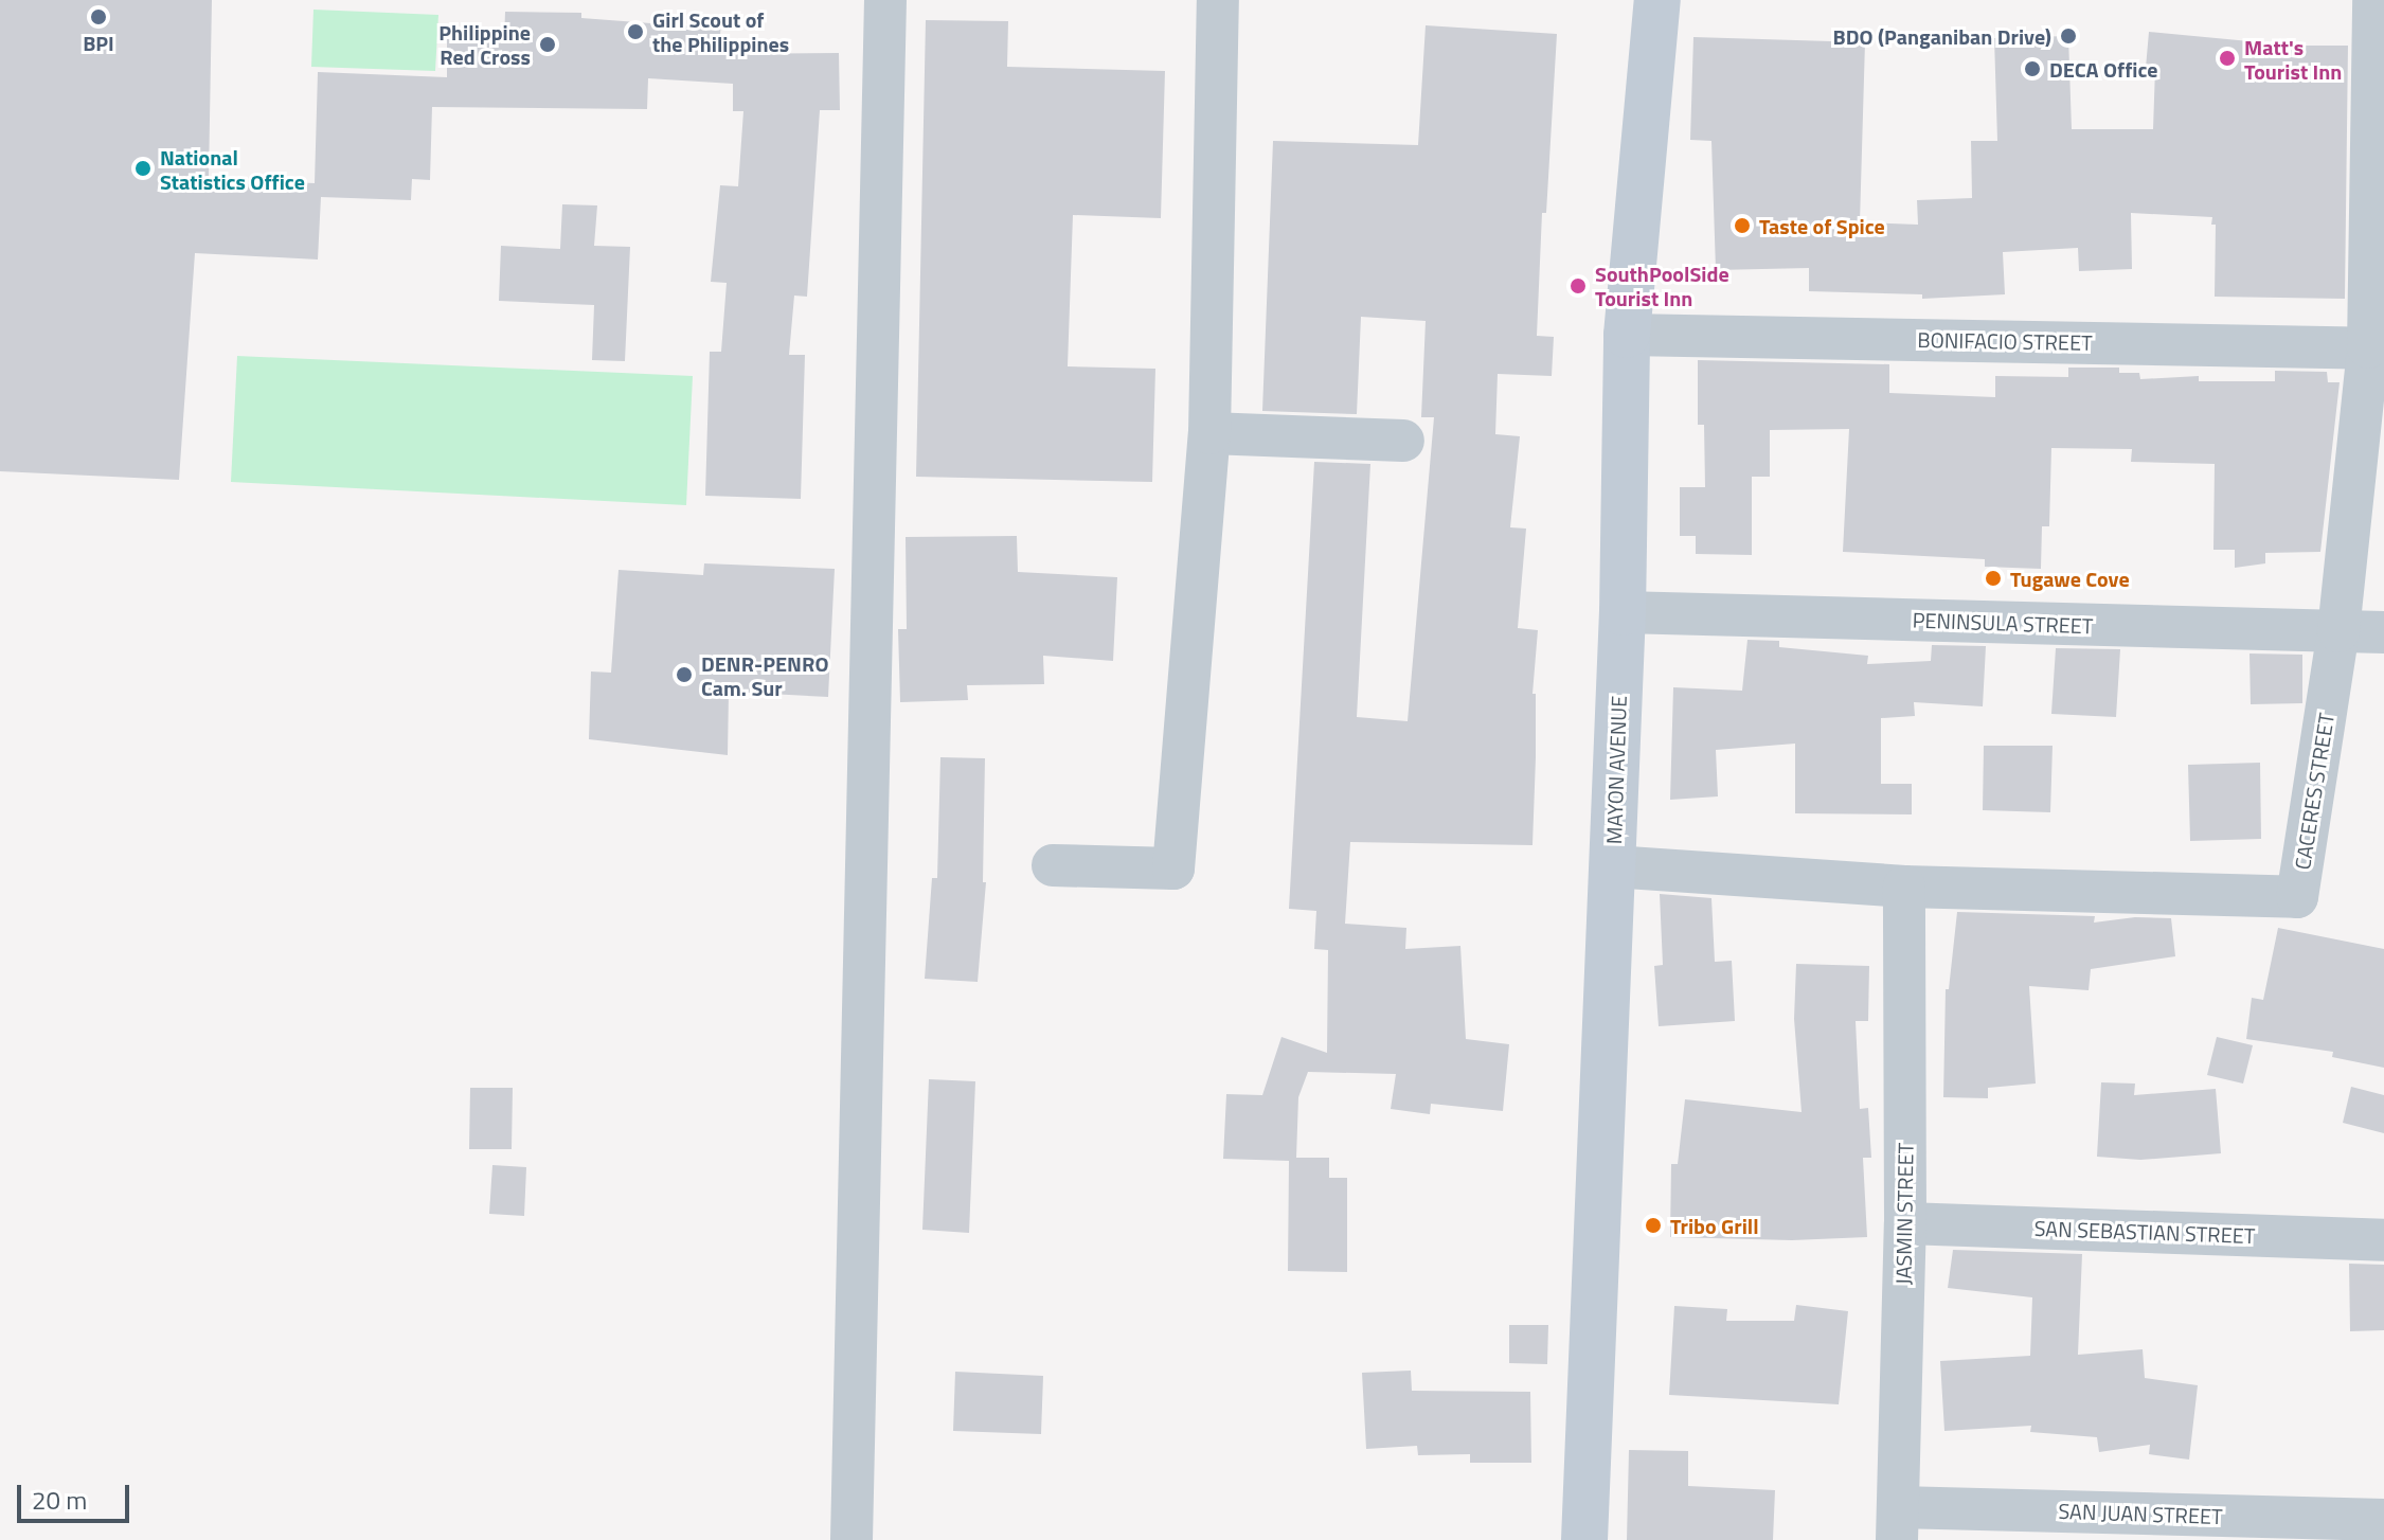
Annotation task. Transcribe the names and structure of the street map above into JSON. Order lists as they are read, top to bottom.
{
  "streets": {
    "street": [
      "BONIFACIO STREET",
      "PENINSULA STREET",
      "MAYON AVENUE",
      "CACERES STREET",
      "JASMIN STREET",
      "SAN SEBASTIAN STREET",
      "SAN JUAN STREET"
    ]
  },
  "crossings": [
    ["BONIFACIO STREET", "MAYON AVENUE"],
    ["BONIFACIO STREET", "CACERES STREET"],
    ["PENINSULA STREET", "MAYON AVENUE"],
    ["PENINSULA STREET", "CACERES STREET"],
    ["MAYON AVENUE", "CACERES STREET"],
    ["CACERES STREET", "JASMIN STREET"],
    ["JASMIN STREET", "SAN SEBASTIAN STREET"],
    ["JASMIN STREET", "SAN JUAN STREET"]
  ],
  "places": [
    "BPI",
    "Girl Scout of the Philippines",
    "BDO (Panganiban Drive)",
    "Philippine Red Cross",
    "Matt's Tourist Inn",
    "DECA Office",
    "National Statistics Office",
    "Taste of Spice",
    "SouthPoolSide Tourist Inn",
    "Tugawe Cove",
    "DENR-PENRO Cam. Sur",
    "Tribo Grill"
  ],
  "scale_bar": "20 m"
}
